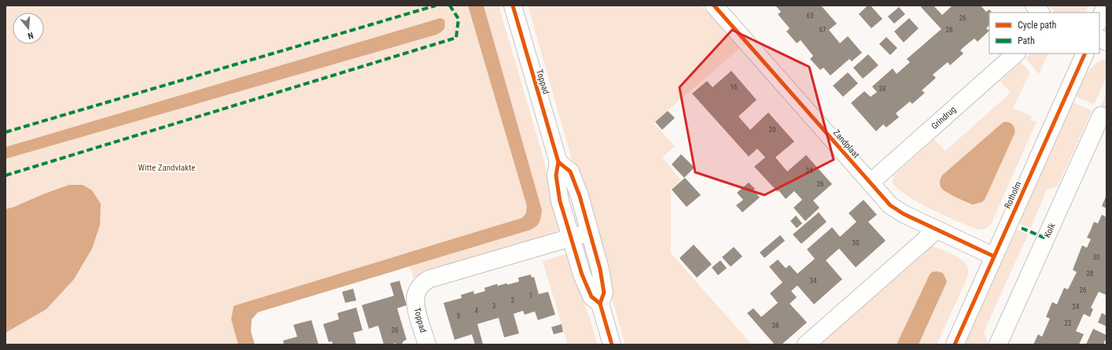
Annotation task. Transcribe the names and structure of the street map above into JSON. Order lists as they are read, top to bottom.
{
  "streets": {
    "street": [
      "Toppad",
      "Grindrug",
      "Zandplaat",
      "Rotholm",
      "Kolk"
    ]
  },
  "crossings": [
    ["Grindrug", "Zandplaat"],
    ["Zandplaat", "Rotholm"]
  ],
  "parks": ["Witte Zandvlakte"],
  "house_numbers": [
    "65",
    "26",
    "67",
    "28",
    "16",
    "38",
    "20",
    "24",
    "26",
    "30",
    "30",
    "28",
    "34",
    "26",
    "1",
    "2",
    "3",
    "24",
    "4",
    "5",
    "22",
    "38",
    "26"
  ],
  "legend": ["Cycle path", "Path"],
  "north": "bottom"
}
